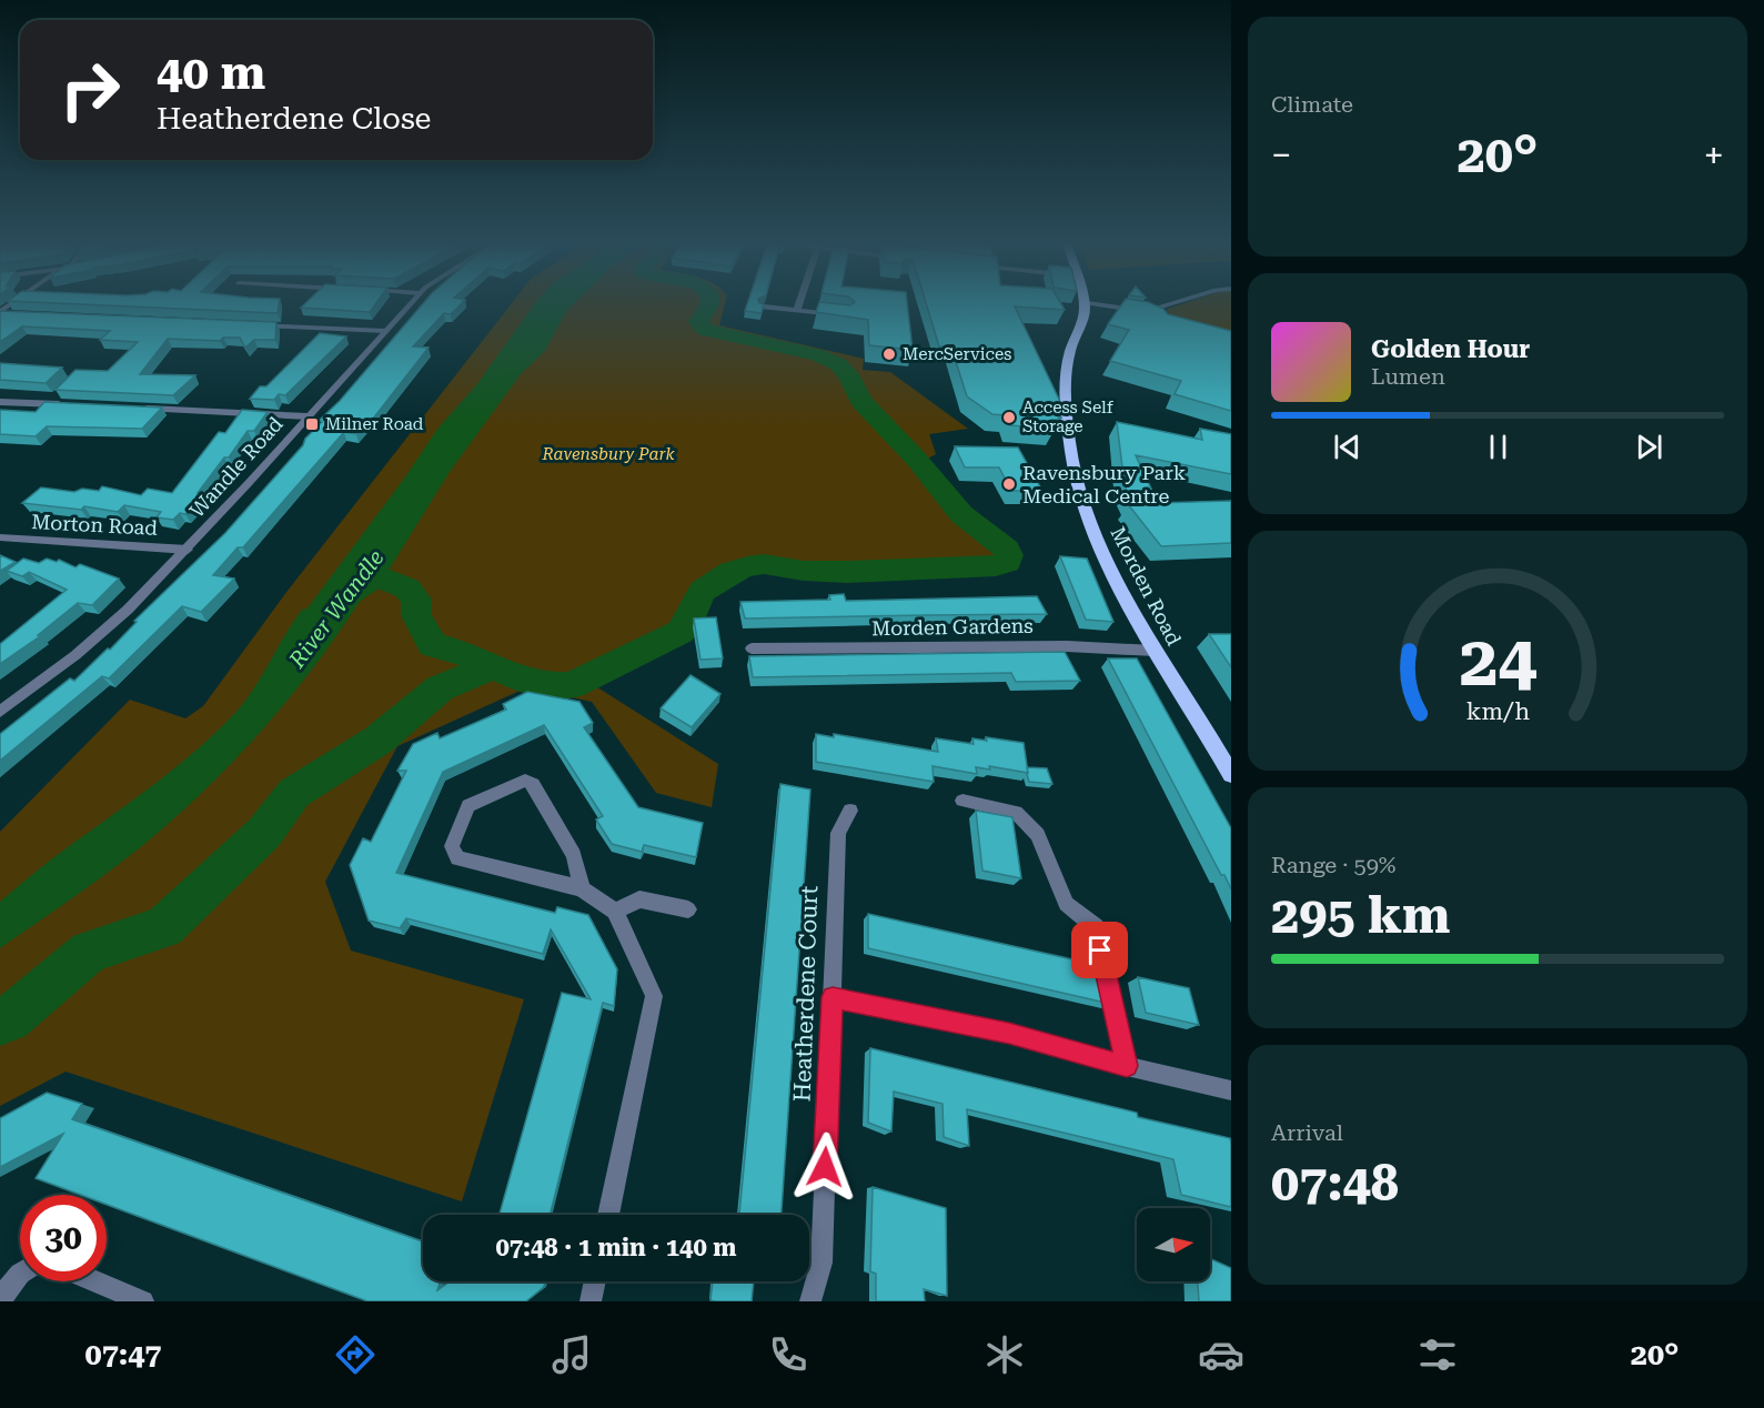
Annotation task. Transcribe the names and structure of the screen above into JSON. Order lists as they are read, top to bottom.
{
  "streets": {
    "main road": ["Morden Road"],
    "street": [
      "Wandle Road",
      "Morton Road",
      "Morden Gardens",
      "Heatherdene Court"
    ]
  },
  "crossings": [
    ["Wandle Road", "Morton Road"],
    ["Morden Road", "Morden Gardens"]
  ],
  "water": ["River Wandle"],
  "parks": ["Ravensbury Park"],
  "places": {
    "other": ["MercServices", "Access Self Storage", "Ravensbury Park Medical Centre"],
    "transit": ["Milner Road"]
  },
  "north": "right",
  "page": {
    "tile": [
      "Climate",
      ["Range · 59%", "295 km"],
      ["Arrival", "07:48"]
    ],
    "turn": ["40 m", "Heatherdene Close"],
    "heat": ["−", "20°", "+"],
    "song": ["Golden Hour", "Lumen"],
    "limit": "30",
    "trip": "07:48 · 1 min · 140 m",
    "tabs": ["07:47", "20°"],
    "gauge": ["24", "km/h"]
  }
}
